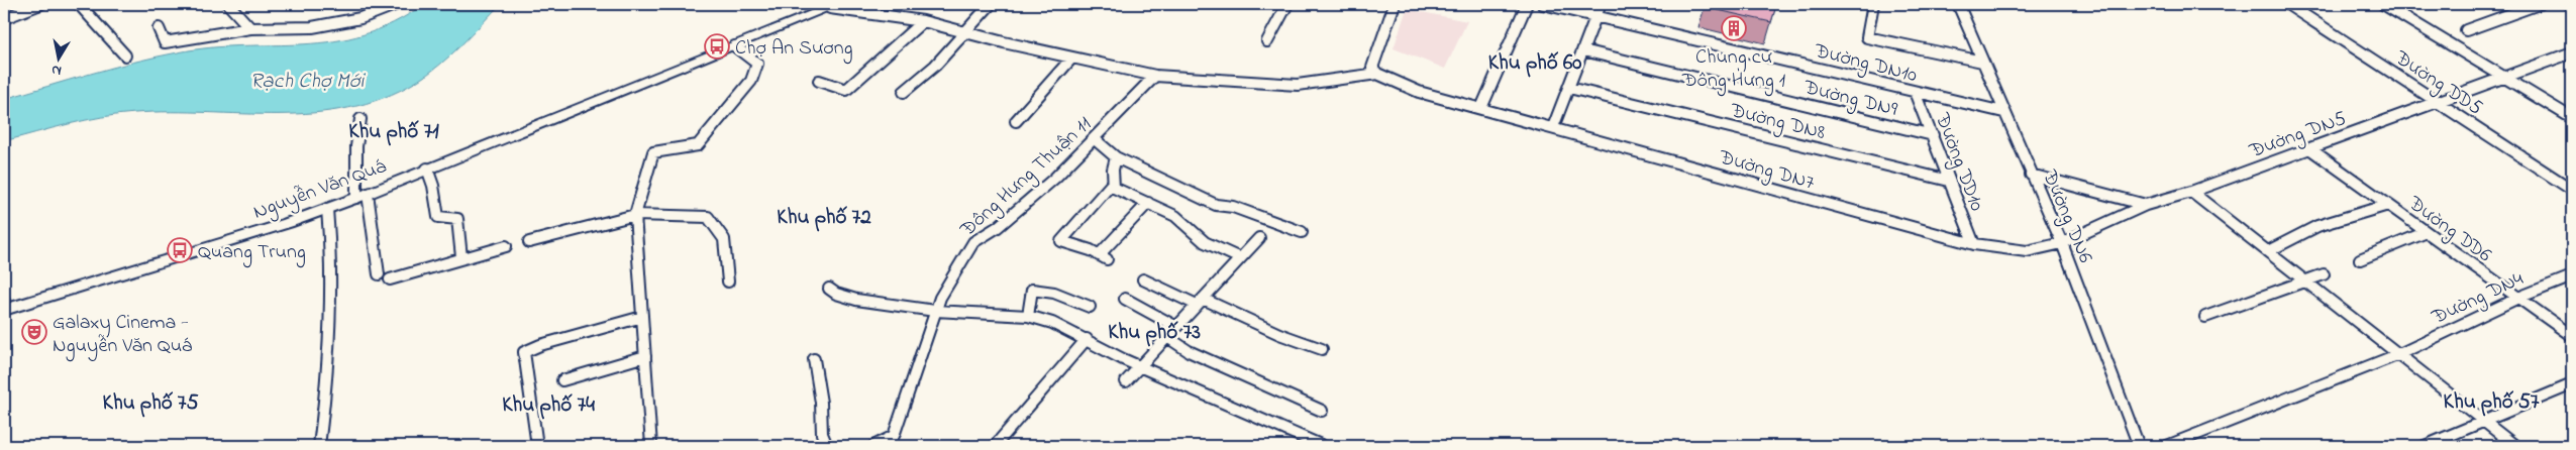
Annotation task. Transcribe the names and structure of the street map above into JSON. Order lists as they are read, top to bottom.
{
  "streets": {
    "main road": ["Nguyễn Văn Quá"],
    "street": [
      "Đường DN10",
      "Đường DD5",
      "Đường DN9",
      "Đường DN8",
      "Đường DN5",
      "Đường DD10",
      "Đường DN7",
      "Đông Hưng Thuận 11",
      "Đường DN6",
      "Đường DD6",
      "Đường DN4"
    ]
  },
  "crossings": [
    ["Đường DN10", "Đường DD10"],
    ["Đường DN10", "Đường DN6"],
    ["Đường DD5", "Đường DN5"],
    ["Đường DN9", "Đường DD10"],
    ["Đường DN8", "Đường DD10"],
    ["Đường DN5", "Đường DN7"],
    ["Đường DN5", "Đường DD6"],
    ["Đường DD10", "Đường DN7"],
    ["Đường DN7", "Đường DN6"],
    ["Đường DD6", "Đường DN4"]
  ],
  "districts": [
    "Khu phố 60",
    "Khu phố 71",
    "Khu phố 72",
    "Khu phố 73",
    "Khu phố 57",
    "Khu phố 75",
    "Khu phố 74"
  ],
  "water": ["Rạch Chợ Mới"],
  "places": {
    "building": ["Chung cư Đông Hưng 1"],
    "bus stop": ["Chợ An Sương", "Quang Trung"],
    "theatre": ["Galaxy Cinema - Nguyễn Văn Quá"]
  },
  "north": "bottom"
}
